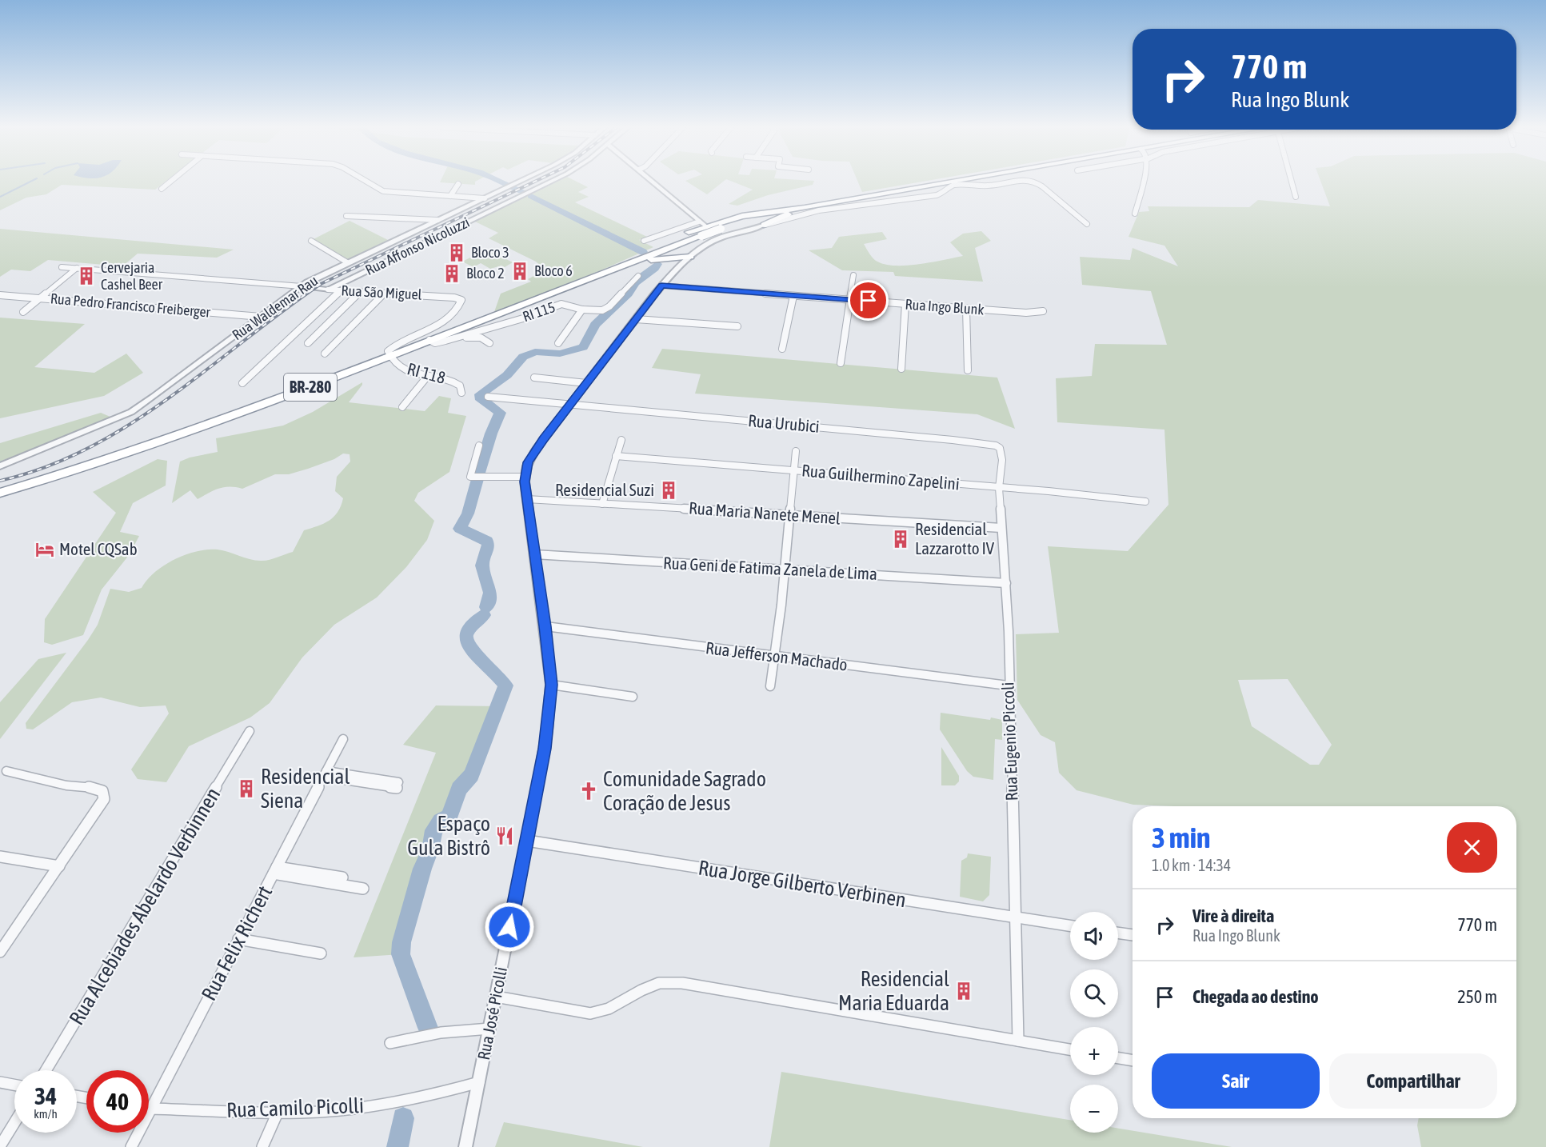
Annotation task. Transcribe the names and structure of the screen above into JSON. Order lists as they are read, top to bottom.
{
  "streets": {
    "highway": ["BR-280"],
    "street": [
      "Rua Affonso Nicoluzzi",
      "Rua São Miguel",
      "Rua Pedro Francisco Freiberger",
      "Rua Ingo Blunk",
      "Rua Waldemar Rau",
      "RI 115",
      "RI 118",
      "Rua Urubici",
      "Rua Guilhermino Zapelini",
      "Rua Maria Nanete Menel",
      "Rua Geni de Fatima Zanela de Lima",
      "Rua Jefferson Machado",
      "Rua Eugenio Piccoli",
      "Rua Jorge Gilberto Verbinen",
      "Rua Alcebiades Abelardo Verbinnen",
      "Rua Felix Richert",
      "Rua José Picolli",
      "Rua Camilo Picolli"
    ]
  },
  "crossings": [
    ["Rua Affonso Nicoluzzi", "Rua São Miguel"],
    ["Rua São Miguel", "Rua Waldemar Rau"],
    ["Rua São Miguel", "RI 118"],
    ["Rua São Miguel", "BR-280"],
    ["Rua Pedro Francisco Freiberger", "Rua Waldemar Rau"],
    ["Rua Ingo Blunk", "Rua José Picolli"],
    ["RI 115", "BR-280"],
    ["RI 118", "BR-280"],
    ["BR-280", "Rua José Picolli"],
    ["Rua Urubici", "Rua Eugenio Piccoli"],
    ["Rua Urubici", "Rua José Picolli"],
    ["Rua Guilhermino Zapelini", "Rua Eugenio Piccoli"],
    ["Rua Maria Nanete Menel", "Rua Eugenio Piccoli"],
    ["Rua Maria Nanete Menel", "Rua José Picolli"],
    ["Rua Geni de Fatima Zanela de Lima", "Rua Eugenio Piccoli"],
    ["Rua Geni de Fatima Zanela de Lima", "Rua José Picolli"],
    ["Rua Jefferson Machado", "Rua Eugenio Piccoli"],
    ["Rua Jefferson Machado", "Rua José Picolli"],
    ["Rua Eugenio Piccoli", "Rua Jorge Gilberto Verbinen"],
    ["Rua Jorge Gilberto Verbinen", "Rua José Picolli"],
    ["Rua Felix Richert", "Rua Camilo Picolli"],
    ["Rua José Picolli", "Rua Camilo Picolli"]
  ],
  "places": {
    "building": [
      "Bloco 3",
      "Bloco 6",
      "Bloco 2",
      "Cervejaria Cashel Beer",
      "Residencial Suzi",
      "Residencial Lazzarotto IV",
      "Residencial Siena",
      "Residencial Maria Eduarda"
    ],
    "hotel": ["Motel CQSab"],
    "church": ["Comunidade Sagrado Coração de Jesus"],
    "restaurant": ["Espaço Gula Bistrô"]
  },
  "page": {
    "turn": ["770 m", "Rua Ingo Blunk"],
    "heading": ["3 min", "1.0 km · 14:34"],
    "list": [
      {
        "name": "Vire à direita",
        "note": "Rua Ingo Blunk",
        "value": "770 m"
      },
      {
        "name": "Chegada ao destino",
        "value": "250 m"
      }
    ],
    "map_buttons": ["+", "−"],
    "buttons": ["Sair", "Compartilhar"],
    "speed": "34 km/h",
    "limit": "40"
  }
}
